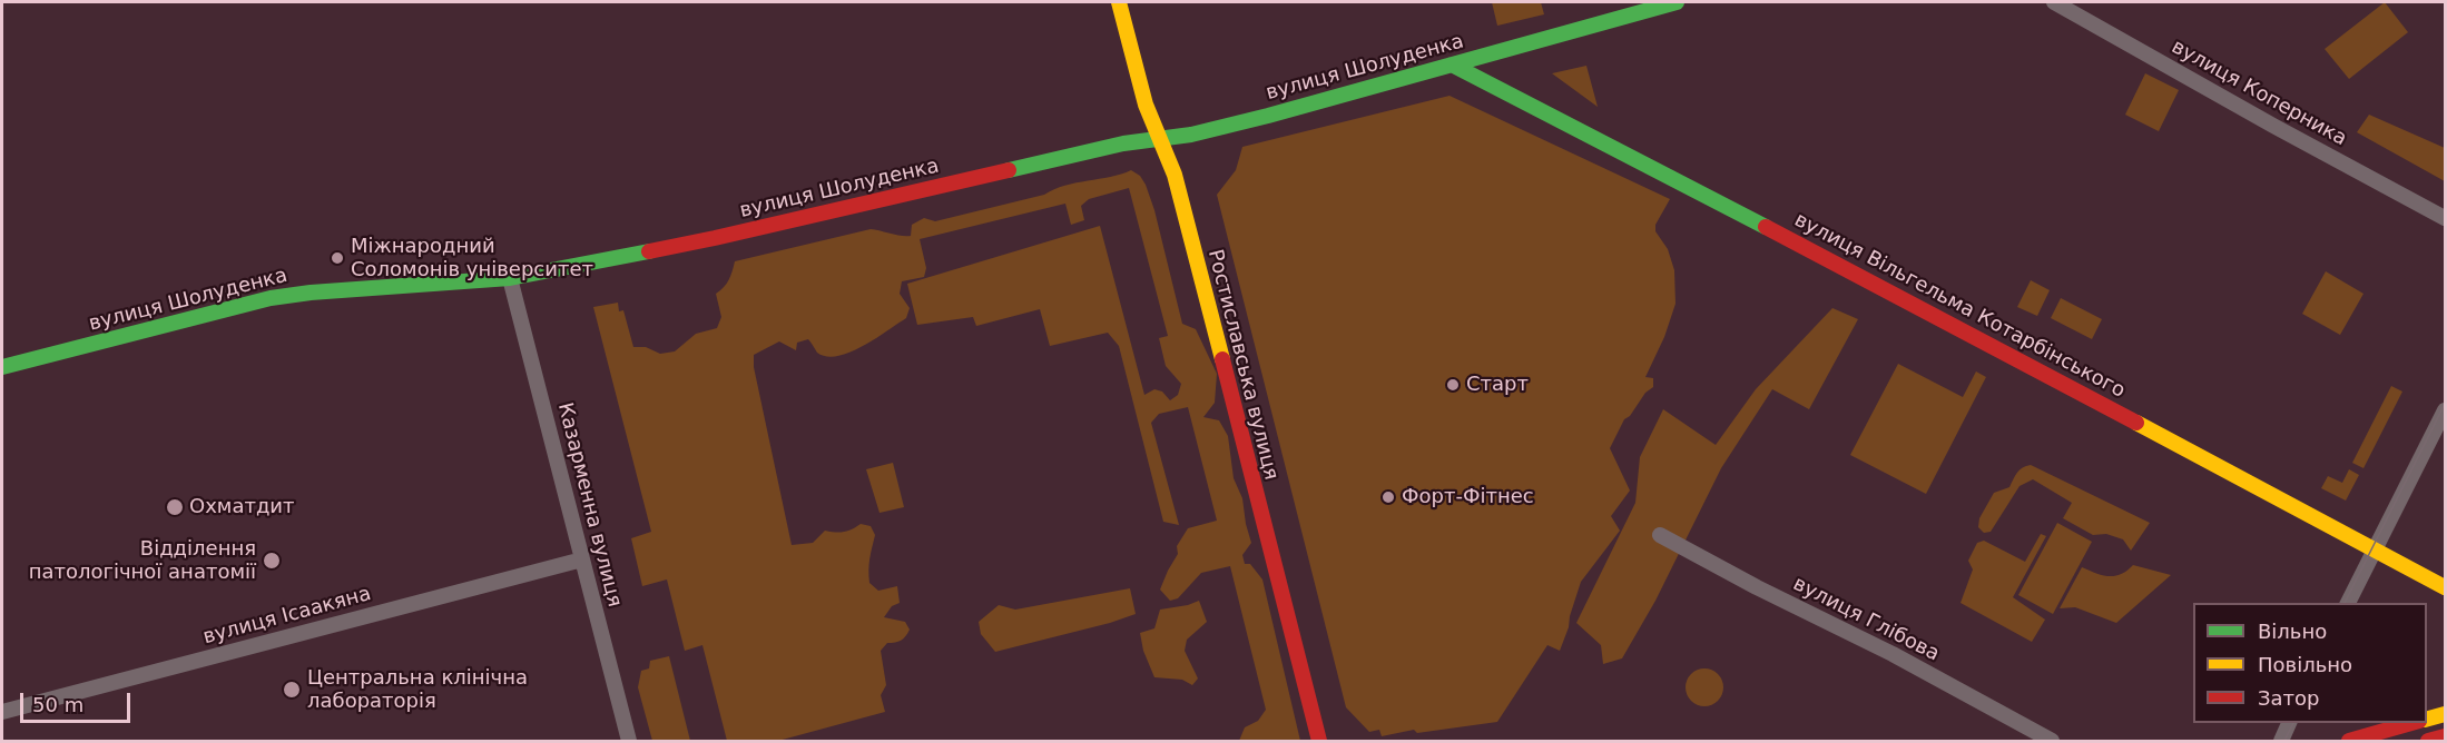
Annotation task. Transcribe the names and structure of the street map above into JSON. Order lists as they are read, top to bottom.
{
  "streets": {
    "street": [
      "вулиця Шолуденка",
      "вулиця Коперника",
      "вулиця Вільгельма Котарбінського",
      "Ростиславська вулиця",
      "Казарменна вулиця",
      "вулиця Ісаакяна",
      "вулиця Глібова"
    ]
  },
  "crossings": [
    ["вулиця Шолуденка", "вулиця Вільгельма Котарбінського"],
    ["вулиця Шолуденка", "Ростиславська вулиця"],
    ["вулиця Шолуденка", "Казарменна вулиця"],
    ["Казарменна вулиця", "вулиця Ісаакяна"]
  ],
  "places": [
    "Міжнародний Соломонів університет",
    "Старт",
    "Форт-Фітнес",
    "Охматдит",
    "Відділення патологічної анатомії",
    "Центральна клінічна лабораторія"
  ],
  "legend": ["Вільно", "Повільно", "Затор"],
  "scale_bar": "50 m"
}
